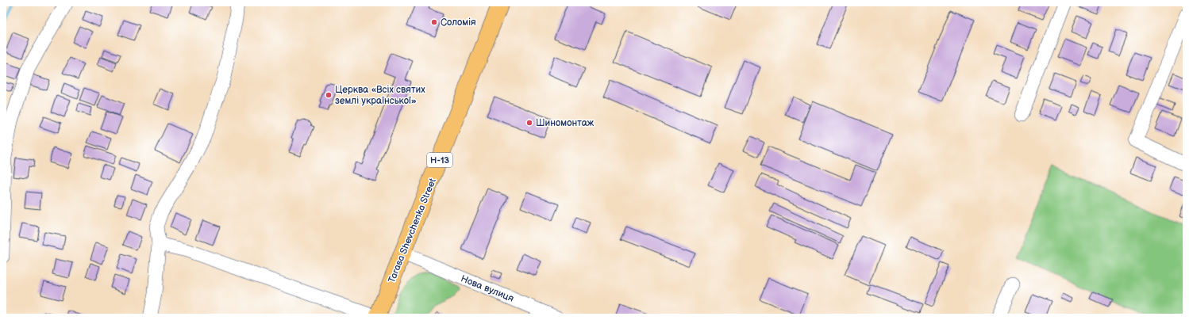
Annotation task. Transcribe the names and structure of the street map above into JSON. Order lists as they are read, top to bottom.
{
  "streets": {
    "main road": ["Н-13", "Tarasa Shevchenka Street"],
    "street": ["Нова вулиця"]
  },
  "crossings": [
    ["Tarasa Shevchenka Street", "Нова вулиця"]
  ],
  "places": ["Соломiя", "Церква «Всіх святих землі української»", "Шиномонтаж"]
}
